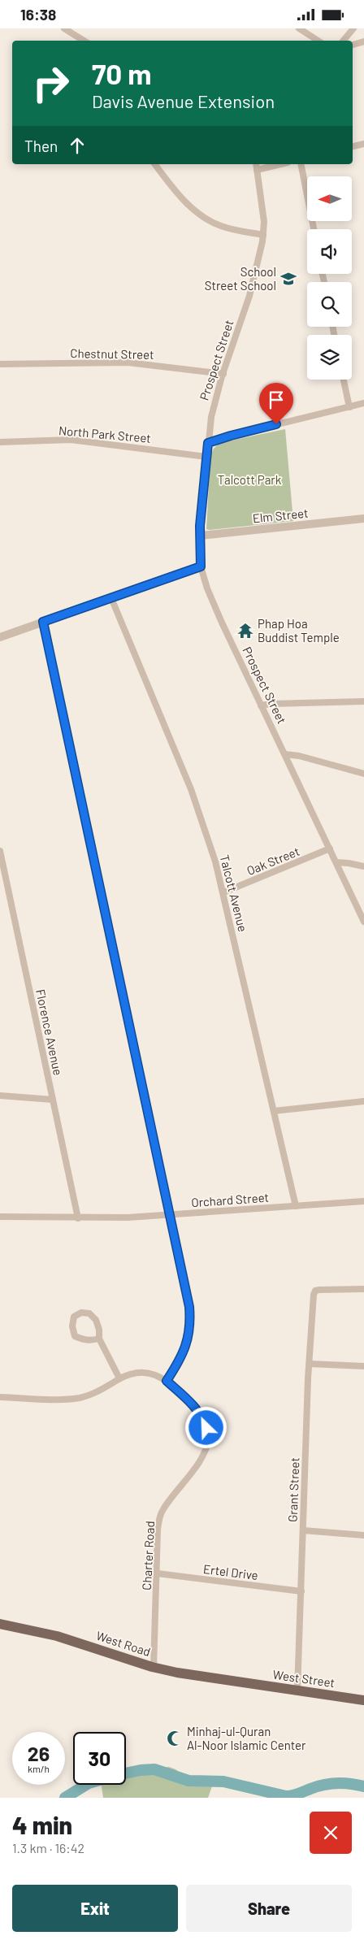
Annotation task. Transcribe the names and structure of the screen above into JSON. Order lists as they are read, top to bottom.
{
  "streets": {
    "main road": ["West Road", "West Street"],
    "street": [
      "Chestnut Street",
      "Prospect Street",
      "North Park Street",
      "Elm Street",
      "Oak Street",
      "Talcott Avenue",
      "Florence Avenue",
      "Orchard Street",
      "Grant Street",
      "Charter Road",
      "Ertel Drive"
    ]
  },
  "crossings": [
    ["Chestnut Street", "Prospect Street"],
    ["Prospect Street", "North Park Street"],
    ["Prospect Street", "Elm Street"],
    ["Prospect Street", "Oak Street"],
    ["Oak Street", "Talcott Avenue"],
    ["Talcott Avenue", "Orchard Street"],
    ["Florence Avenue", "Orchard Street"],
    ["Grant Street", "Ertel Drive"],
    ["Grant Street", "West Street"],
    ["Charter Road", "Ertel Drive"],
    ["Charter Road", "West Road"],
    ["West Road", "West Street"]
  ],
  "parks": ["Talcott Park"],
  "places": {
    "school or university": ["School Street School"],
    "temple": ["Phap Hoa Buddist Temple"],
    "mosque": ["Minhaj-ul-Quran Al-Noor Islamic Center"]
  },
  "north": "left",
  "page": {
    "status": "16:38",
    "turn": ["70 m", "Davis Avenue Extension"],
    "then": "Then",
    "speed": "26 km/h",
    "limit": "30",
    "heading": ["4 min", "1.3 km · 16:42"],
    "buttons": ["Exit", "Share"]
  }
}
